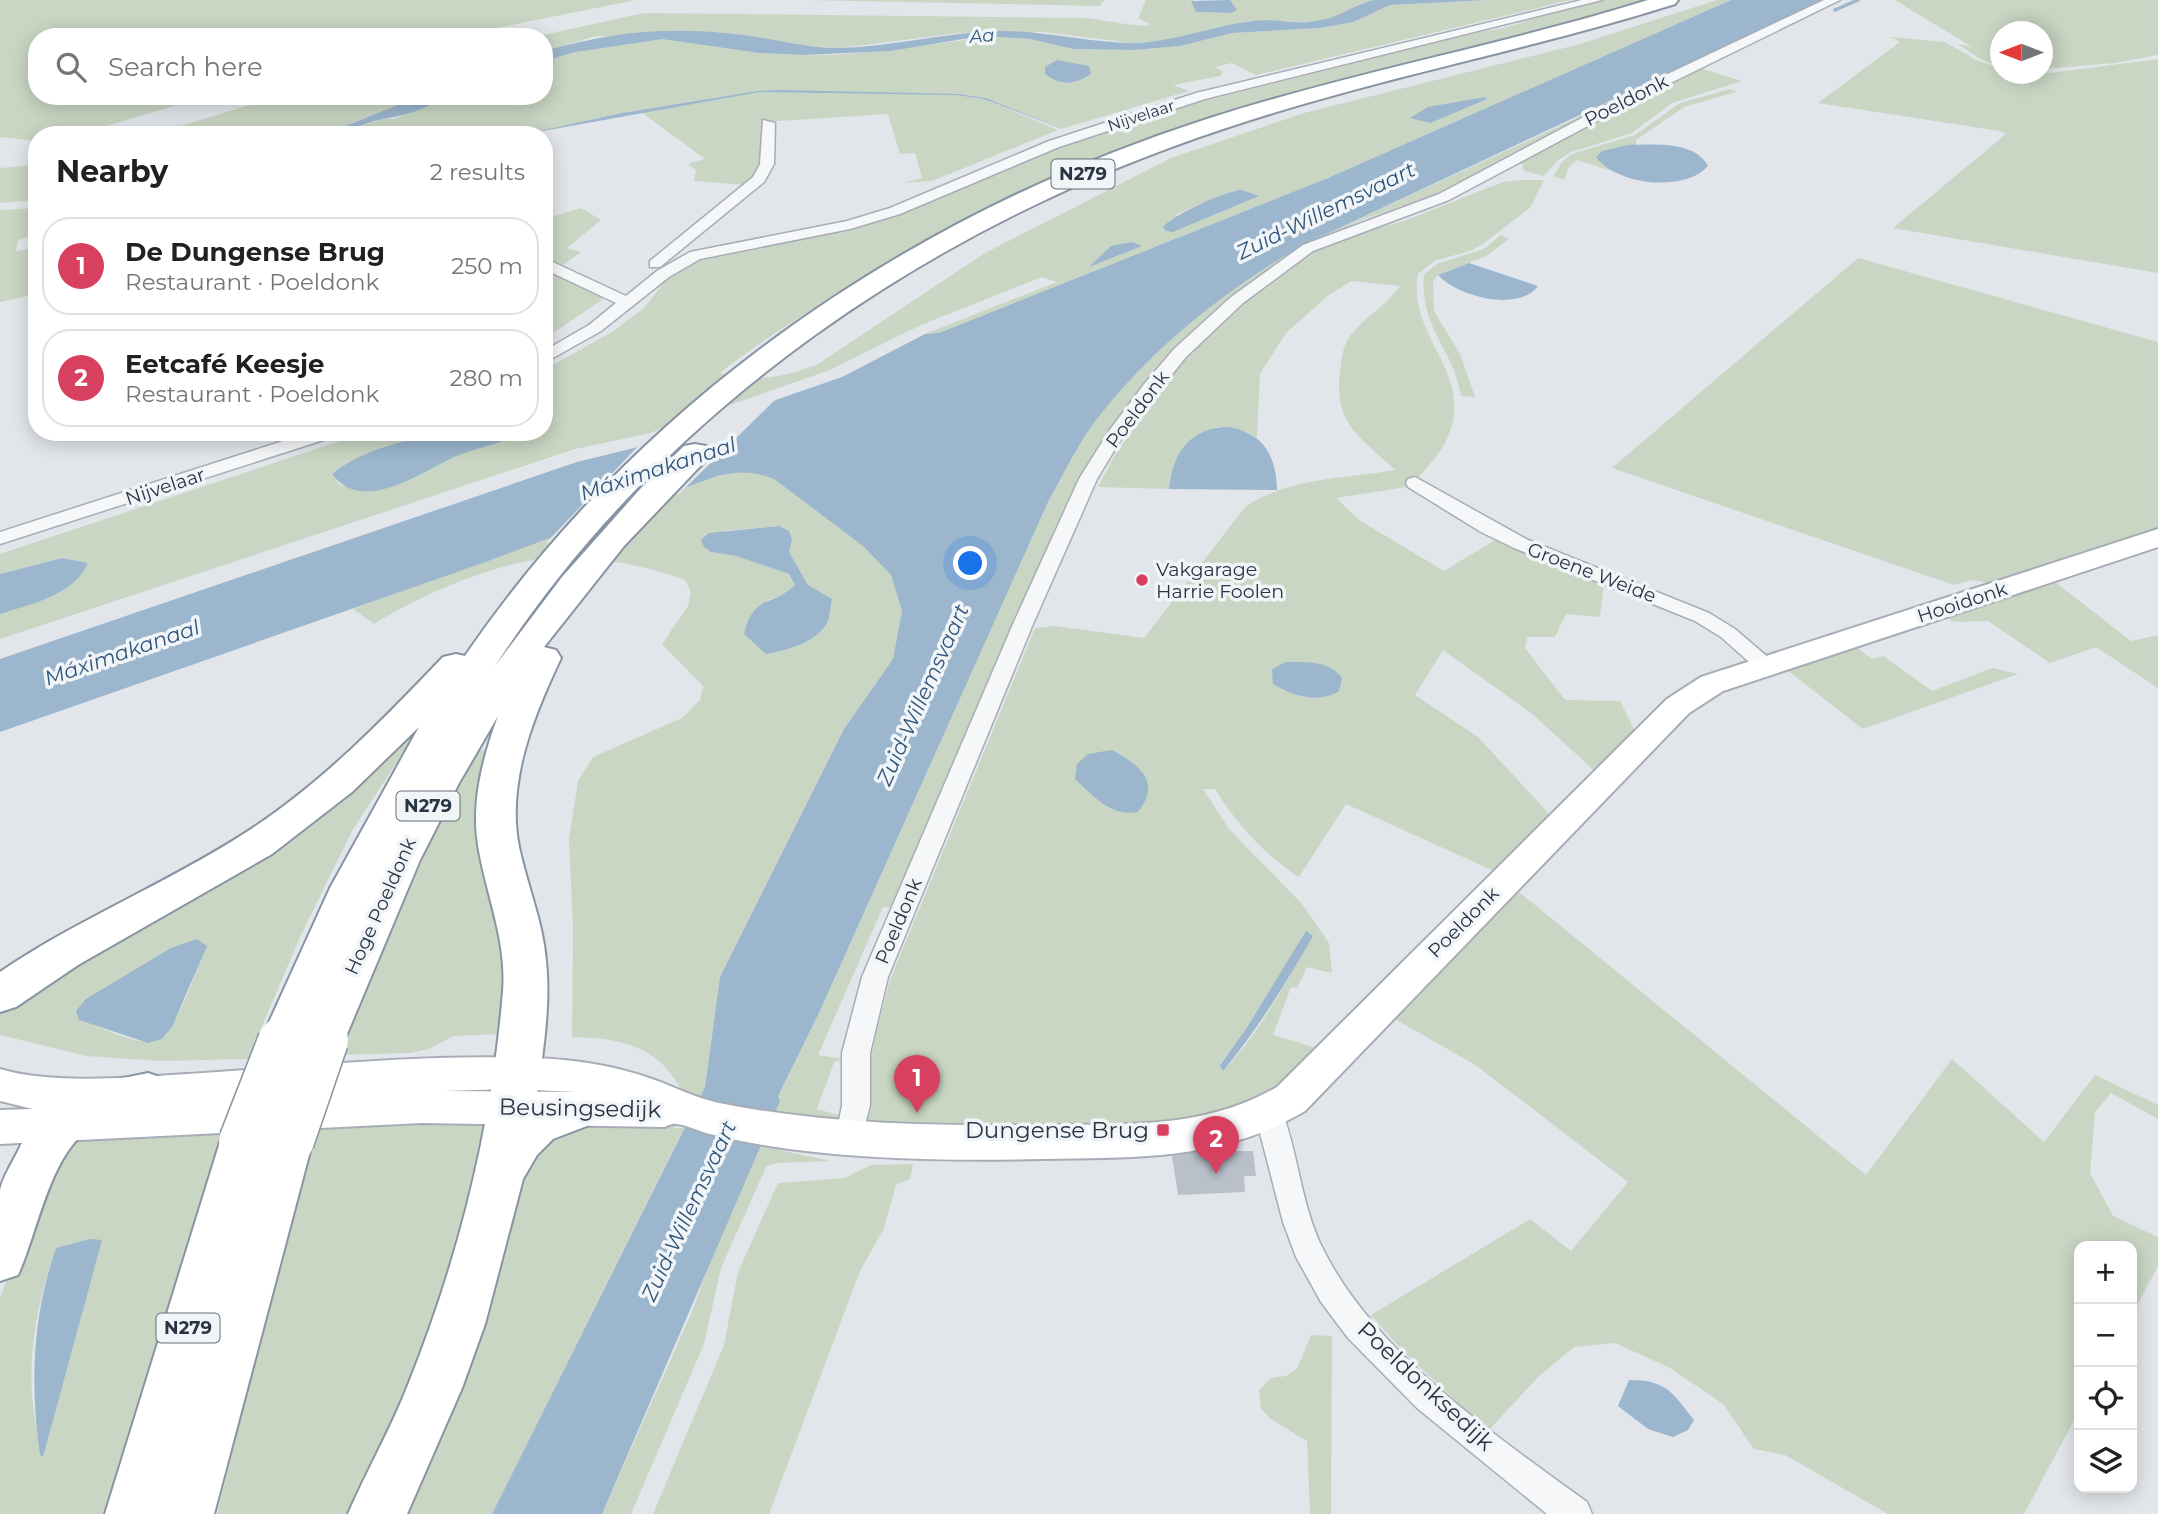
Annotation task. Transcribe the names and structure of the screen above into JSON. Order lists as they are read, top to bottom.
{
  "streets": {
    "highway": ["N279", "Hoge Poeldonk"],
    "street": [
      "Poeldonk",
      "Nijvelaar",
      "Groene Weide",
      "Hooidonk",
      "Beusingsedijk",
      "Poeldonksedijk"
    ]
  },
  "crossings": [
    ["Poeldonk", "Groene Weide"],
    ["Poeldonk", "Hooidonk"],
    ["Poeldonk", "Beusingsedijk"],
    ["Poeldonk", "Poeldonksedijk"],
    ["N279", "Hoge Poeldonk"],
    ["N279", "Beusingsedijk"],
    ["Groene Weide", "Hooidonk"]
  ],
  "water": ["Aa", "Zuid-Willemsvaart", "Máximakanaal"],
  "places": {
    "other": ["Vakgarage Harrie Foolen"],
    "transit": ["Dungense Brug"]
  },
  "north": "left",
  "page": {
    "search": "Search here",
    "heading": ["Nearby", "2 results"],
    "list": [
      {
        "mark": "1",
        "name": "De Dungense Brug",
        "note": "Restaurant · Poeldonk",
        "value": "250 m"
      },
      {
        "mark": "2",
        "name": "Eetcafé Keesje",
        "note": "Restaurant · Poeldonk",
        "value": "280 m"
      }
    ],
    "pins": ["1", "2"],
    "map_buttons": ["+", "−"]
  }
}
